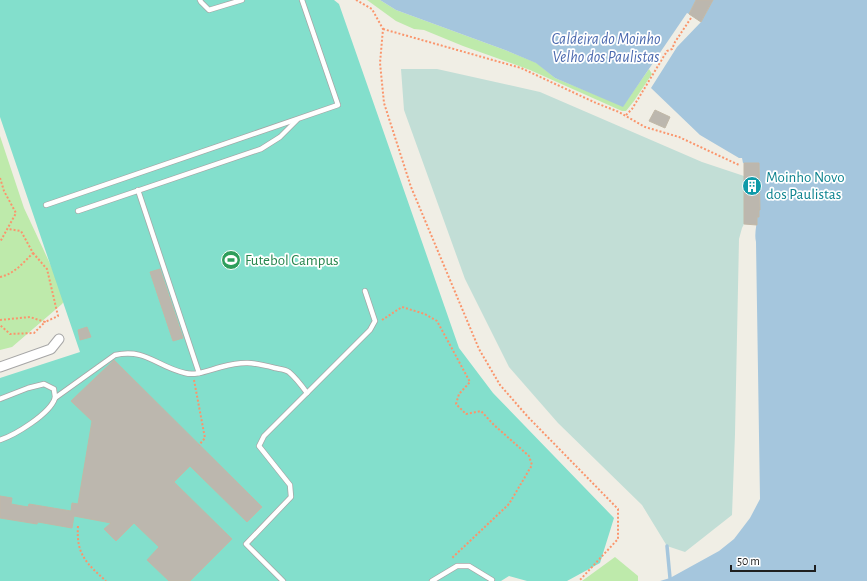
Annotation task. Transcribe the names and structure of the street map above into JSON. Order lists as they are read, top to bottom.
{
  "water": ["Caldeira do Moinho Velho dos Paulistas"],
  "places": {
    "building": ["Moinho Novo dos Paulistas"],
    "sports": ["Futebol Campus"]
  },
  "scale_bar": "50 m"
}
